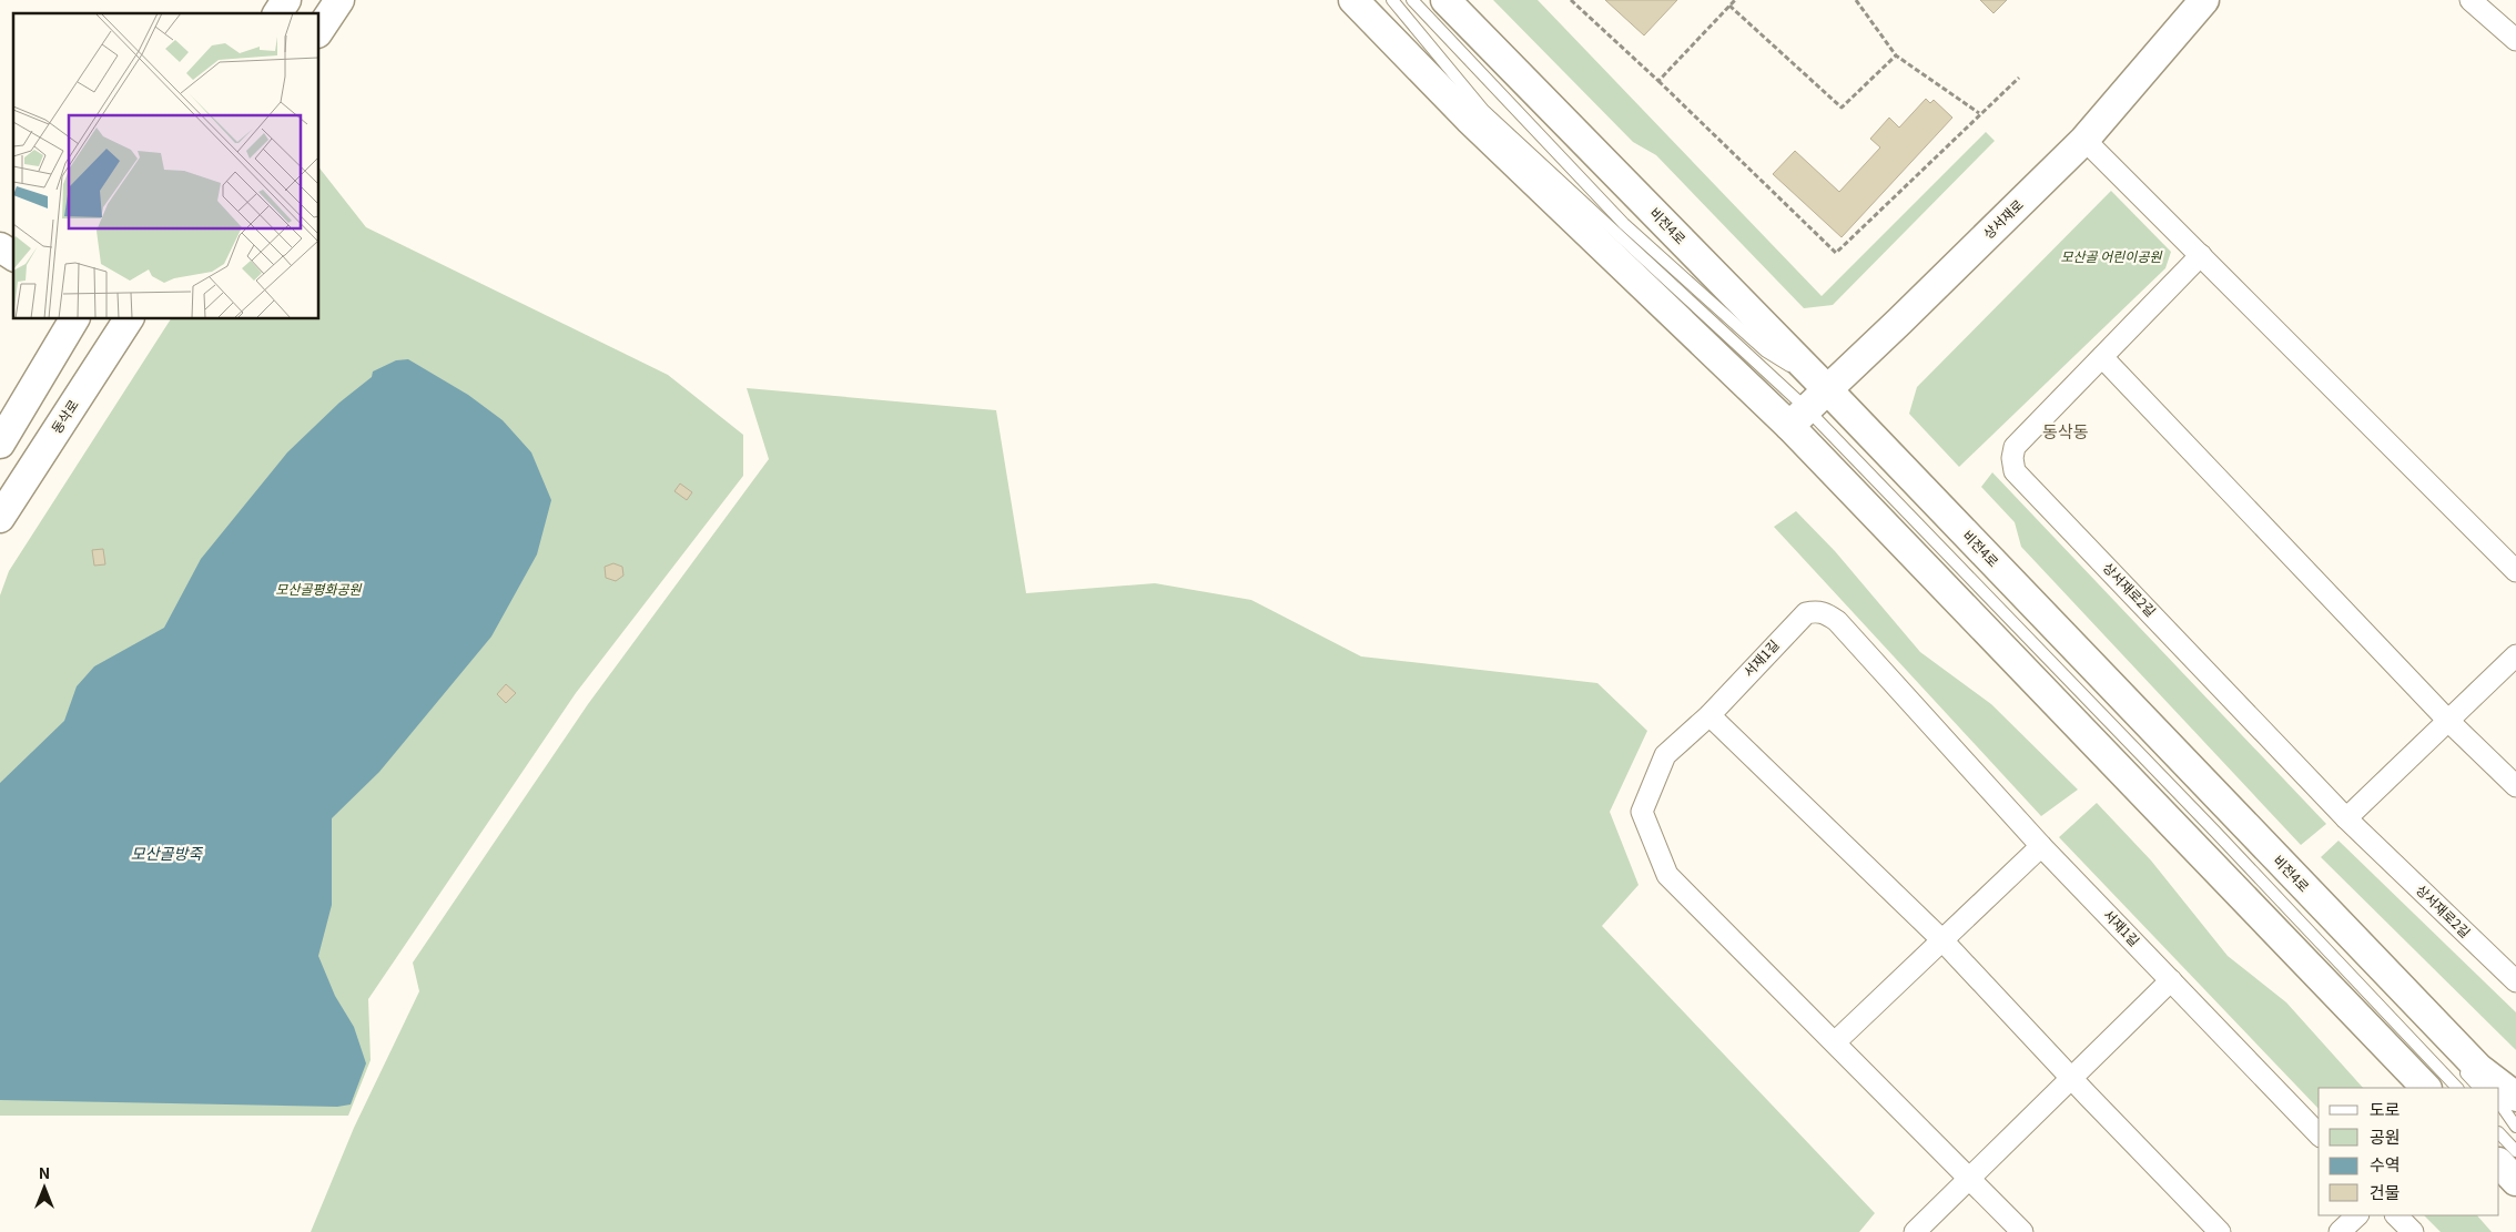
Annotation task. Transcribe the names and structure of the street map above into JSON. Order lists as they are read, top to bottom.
{
  "streets": {
    "main road": ["상서재로", "비전4로", "동삭로"],
    "street": ["상서재로2길", "서재1길"]
  },
  "crossings": [
    ["상서재로", "비전4로"]
  ],
  "districts": ["동삭동"],
  "water": ["모산골방죽"],
  "parks": ["모산골 어린이공원", "모산골평화공원"],
  "legend": [
    "도로",
    "공원",
    "수역",
    "건물"
  ],
  "north": "top"
}
